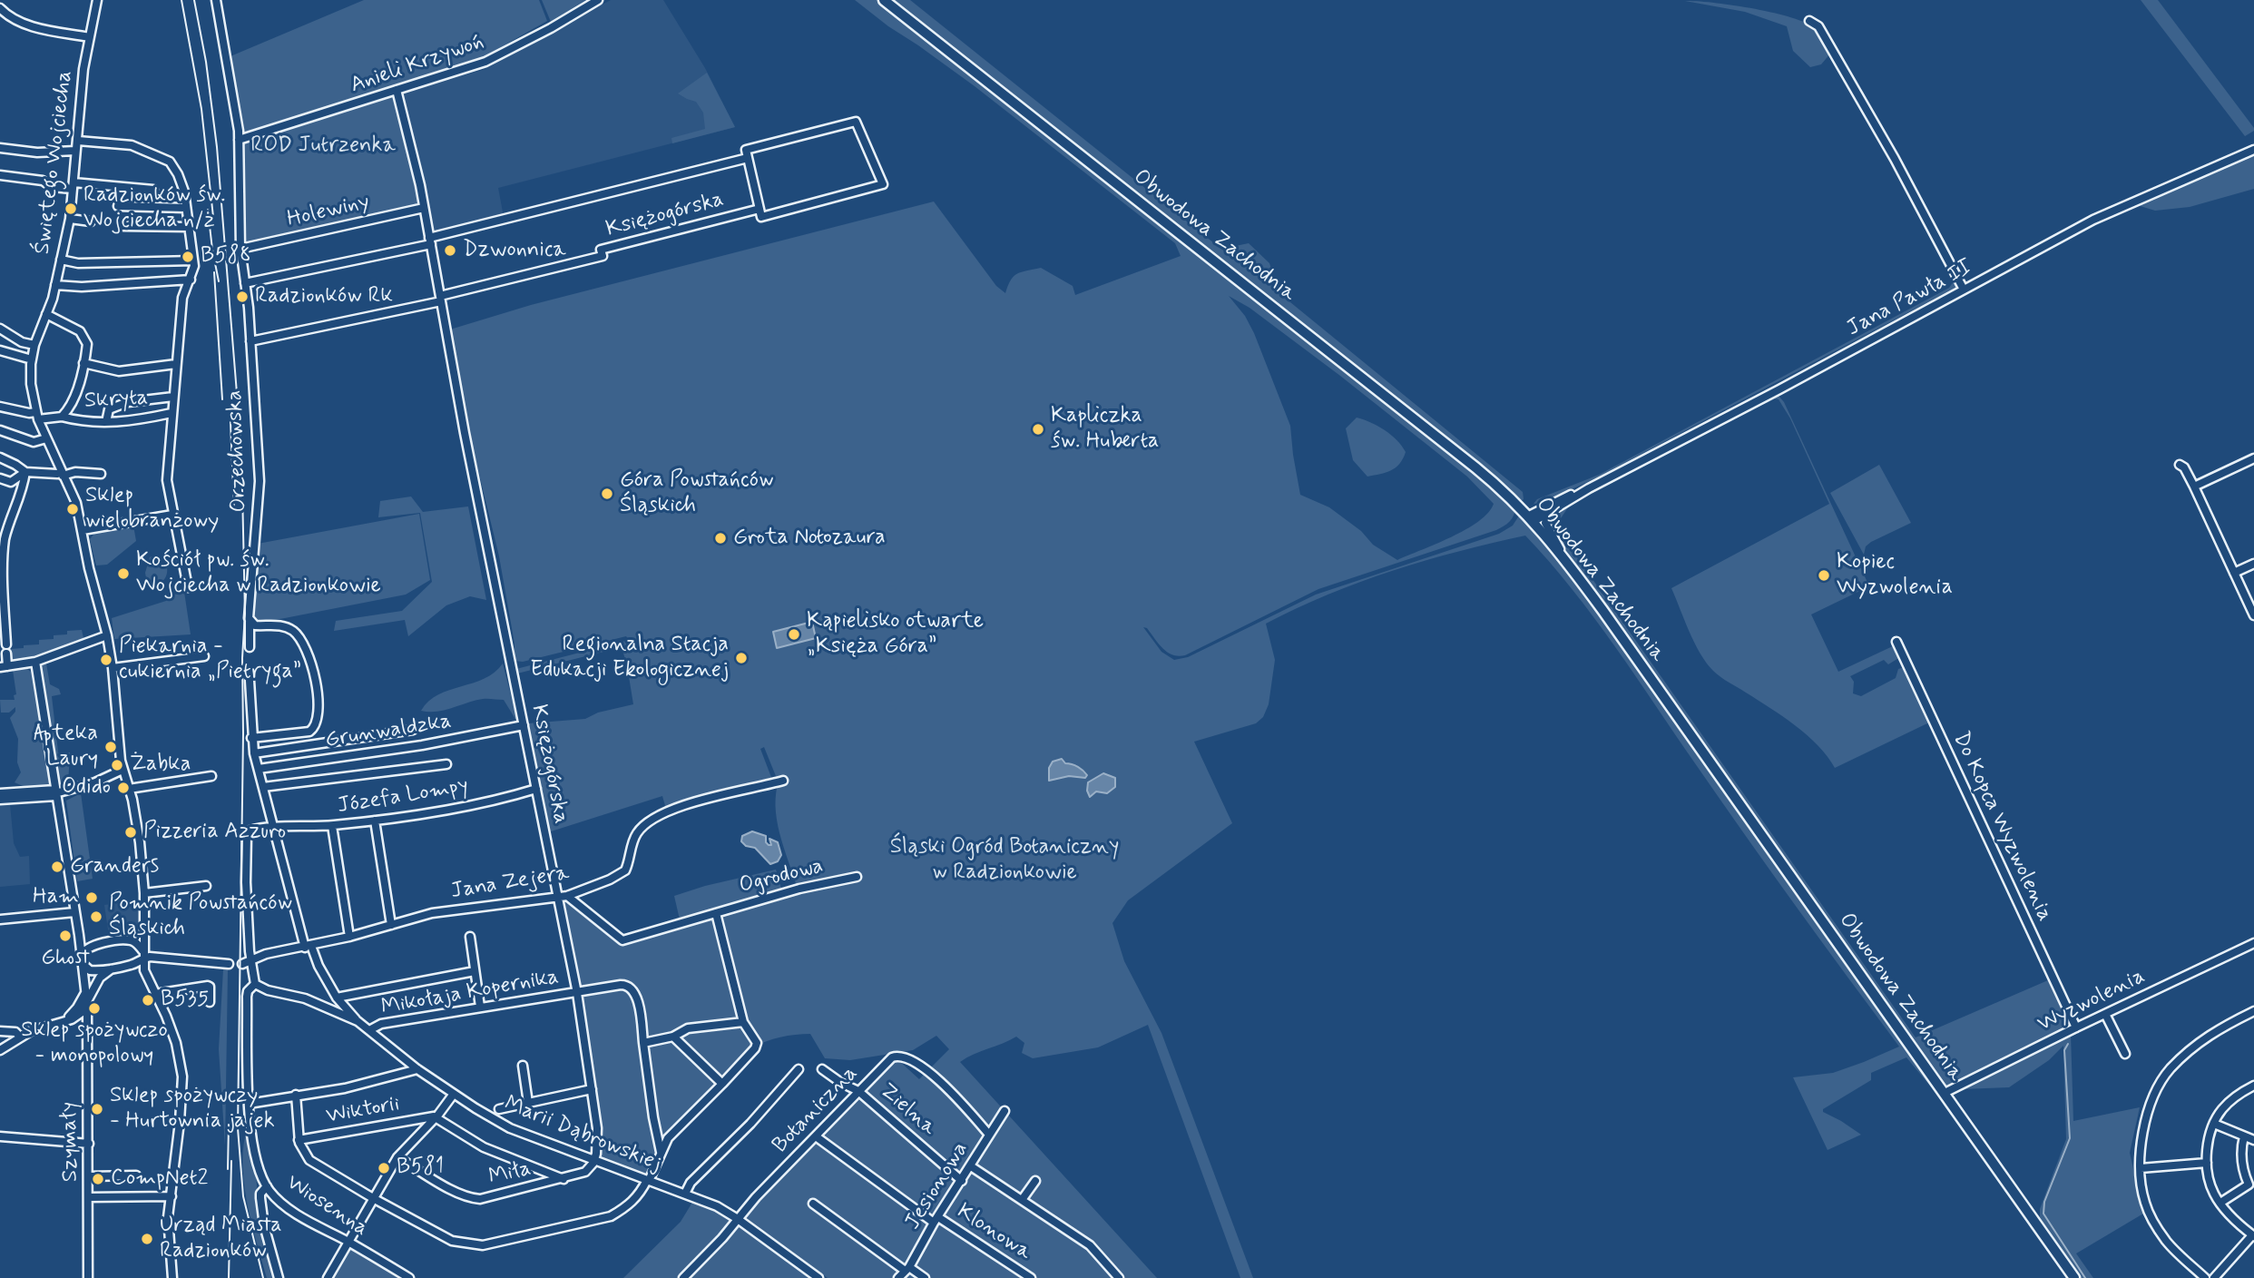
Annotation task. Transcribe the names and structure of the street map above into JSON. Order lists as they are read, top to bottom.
{
  "streets": {
    "main road": ["Obwodowa Zachodnia"],
    "street": [
      "Anieli Krzywoń",
      "Świętego Wojciecha",
      "Holewiny",
      "Księżogórska",
      "Jana Pawła II",
      "Skryta",
      "Orzechowska",
      "Grunwaldzka",
      "Józefa Lompy",
      "Do Kopca Wyzwolenia",
      "Ogrodowa",
      "Jana Zejera",
      "Mikołaja Kopernika",
      "Wyzwolenia",
      "Botaniczna",
      "Zielna",
      "Wiktorii",
      "Marii Dąbrowskiej",
      "Szymały",
      "Miła",
      "Jesionowa",
      "Wiosenna",
      "Klonowa"
    ]
  },
  "crossings": [
    ["Anieli Krzywoń", "Księżogórska"],
    ["Anieli Krzywoń", "Orzechowska"],
    ["Świętego Wojciecha", "Skryta"],
    ["Holewiny", "Księżogórska"],
    ["Holewiny", "Orzechowska"],
    ["Księżogórska", "Grunwaldzka"],
    ["Księżogórska", "Józefa Lompy"],
    ["Księżogórska", "Jana Zejera"],
    ["Księżogórska", "Mikołaja Kopernika"],
    ["Księżogórska", "Marii Dąbrowskiej"],
    ["Księżogórska", "Miła"],
    ["Obwodowa Zachodnia", "Jana Pawła II"],
    ["Obwodowa Zachodnia", "Wyzwolenia"],
    ["Józefa Lompy", "Jana Zejera"],
    ["Do Kopca Wyzwolenia", "Wyzwolenia"],
    ["Ogrodowa", "Jana Zejera"],
    ["Ogrodowa", "Wiktorii"],
    ["Ogrodowa", "Marii Dąbrowskiej"],
    ["Mikołaja Kopernika", "Marii Dąbrowskiej"],
    ["Botaniczna", "Zielna"],
    ["Botaniczna", "Marii Dąbrowskiej"],
    ["Botaniczna", "Jesionowa"],
    ["Botaniczna", "Klonowa"],
    ["Zielna", "Jesionowa"],
    ["Marii Dąbrowskiej", "Miła"],
    ["Marii Dąbrowskiej", "Wiosenna"],
    ["Jesionowa", "Klonowa"]
  ],
  "parks": ["ROD Jutrzenka", "Śląski Ogród Botaniczny w Radzionkowie"],
  "places": [
    "Radzionków św. Wojciecha n/ż",
    "Dzwonnica",
    "B588",
    "Radzionków Rk",
    "Kapliczka św. Huberta",
    "Góra Powstańców Śląskich",
    "Sklep wielobranżowy",
    "Grota Notozaura",
    "Kościół pw. św. Wojciecha w Radzionkowie",
    "Kopiec Wyzwolenia",
    "Kąpielisko otwarte „Księża Góra”",
    "Regionalna Stacja Edukacji Ekologicznej",
    "Piekarnia - cukiernia „Pietryga”",
    "Apteka Laury",
    "Żabka",
    "Odido",
    "Pizzeria Azzuro",
    "Granders",
    "Ham",
    "Pomnik Powstańców Śląskich",
    "Ghost",
    "B535",
    "Sklep spożywczo - monopolowy",
    "Sklep spożywczy - Hurtownia jajek",
    "B581",
    "CompNet2",
    "Urząd Miasta Radzionków"
  ]
}
